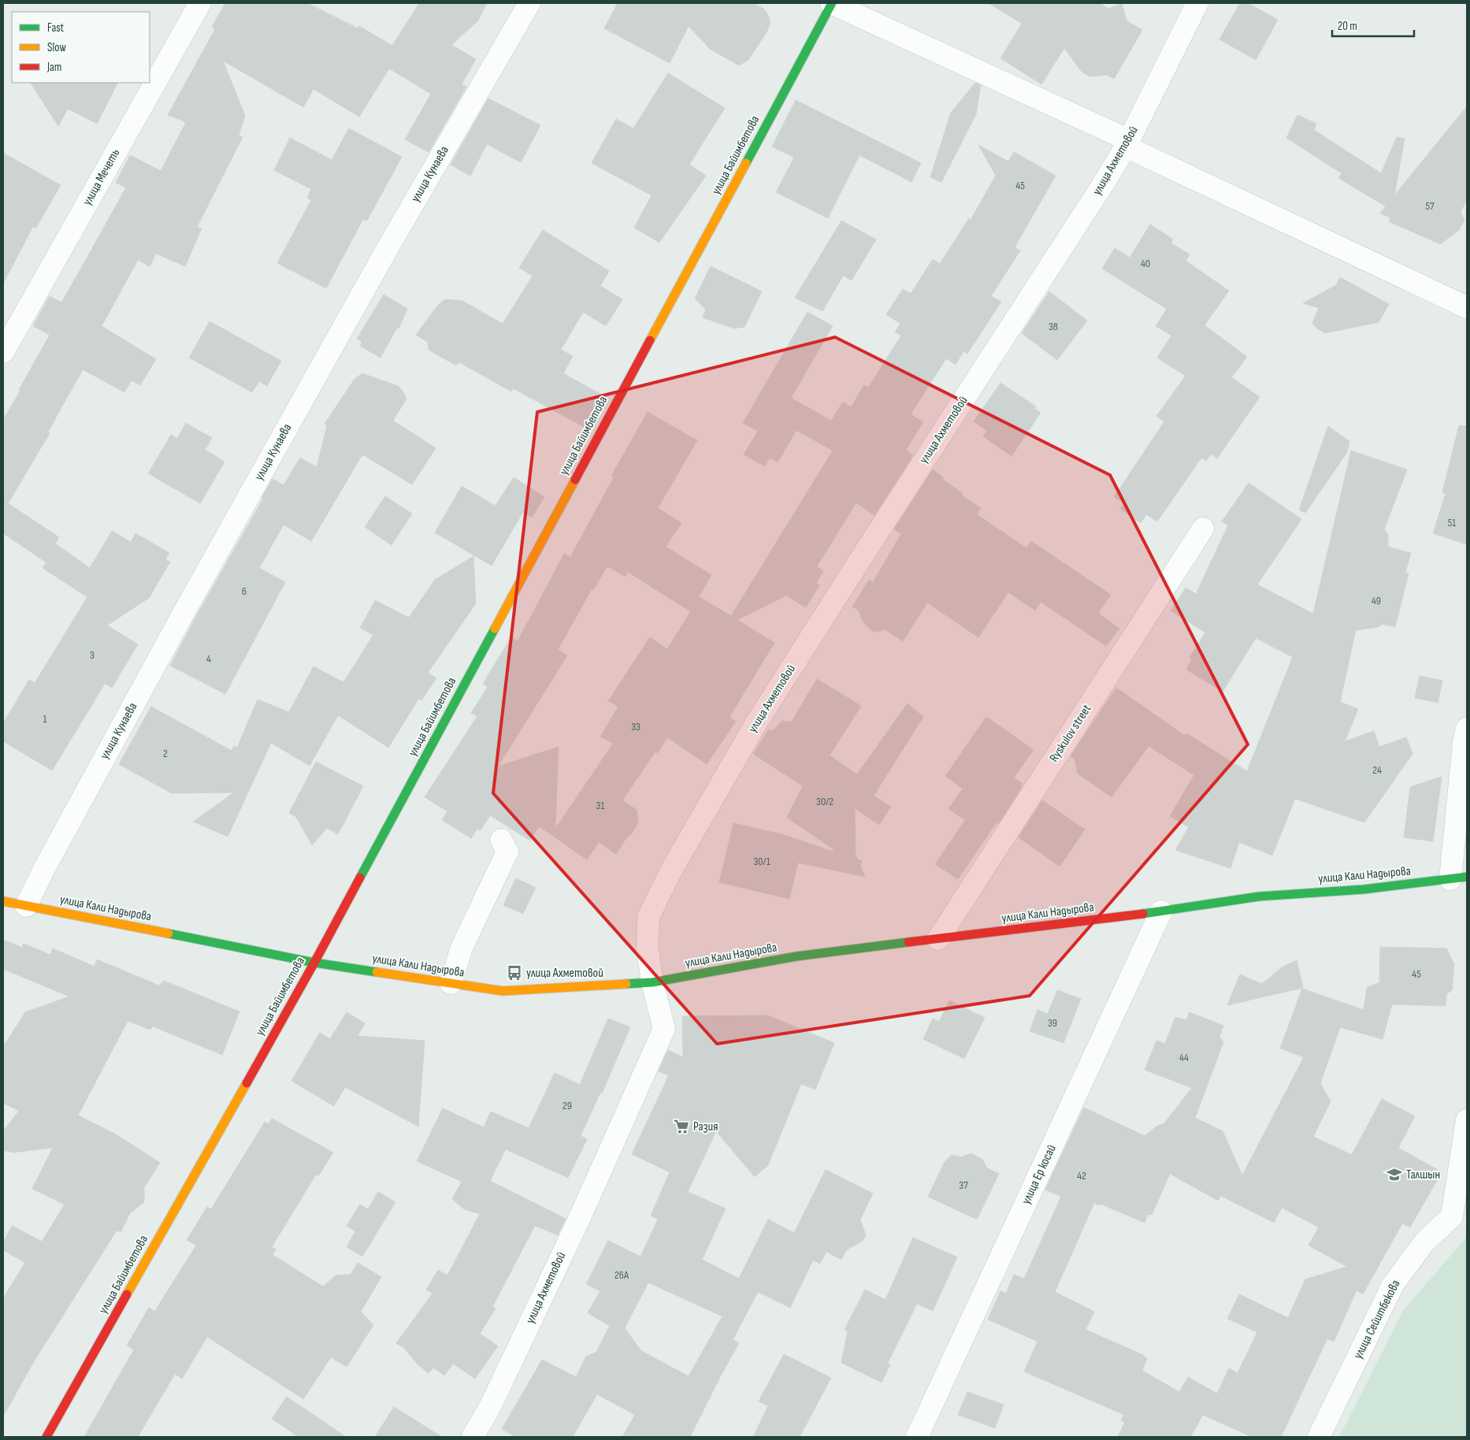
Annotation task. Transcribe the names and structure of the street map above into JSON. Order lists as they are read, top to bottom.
{
  "streets": {
    "street": [
      "улица Байимбетова",
      "улица Ахметовой",
      "улица Кунаева",
      "улица Мечеть",
      "Ryskulov street",
      "улица Кали Надырова",
      "улица Ер косай",
      "улица Сейитбекова"
    ]
  },
  "crossings": [
    ["улица Байимбетова", "улица Кали Надырова"],
    ["улица Ахметовой", "улица Кали Надырова"],
    ["улица Кунаева", "улица Кали Надырова"],
    ["Ryskulov street", "улица Кали Надырова"],
    ["улица Кали Надырова", "улица Ер косай"]
  ],
  "places": {
    "bus stop": ["улица Ахметовой"],
    "supermarket": ["Разия"],
    "school or university": ["Талшын"]
  },
  "house_numbers": [
    "45",
    "57",
    "40",
    "38",
    "51",
    "6",
    "49",
    "3",
    "4",
    "1",
    "33",
    "2",
    "24",
    "30/2",
    "31",
    "30/1",
    "45",
    "39",
    "44",
    "29",
    "42",
    "37",
    "26А"
  ],
  "legend": ["Fast", "Slow", "Jam"],
  "scale_bar": "20 m"
}
